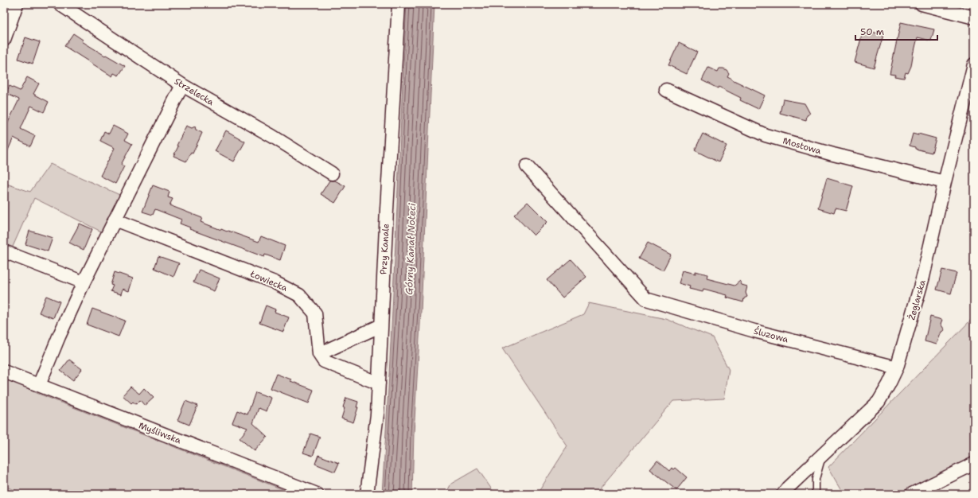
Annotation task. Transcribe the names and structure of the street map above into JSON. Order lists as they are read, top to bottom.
{
  "streets": {
    "street": [
      "Strzelecka",
      "Mostowa",
      "Przy Kanale",
      "Łowiecka",
      "Żeglarska",
      "Śluzowa",
      "Myśliwska"
    ]
  },
  "crossings": [
    ["Mostowa", "Żeglarska"],
    ["Żeglarska", "Śluzowa"]
  ],
  "water": ["Górny Kanał Noteci"],
  "scale_bar": "50 m"
}
